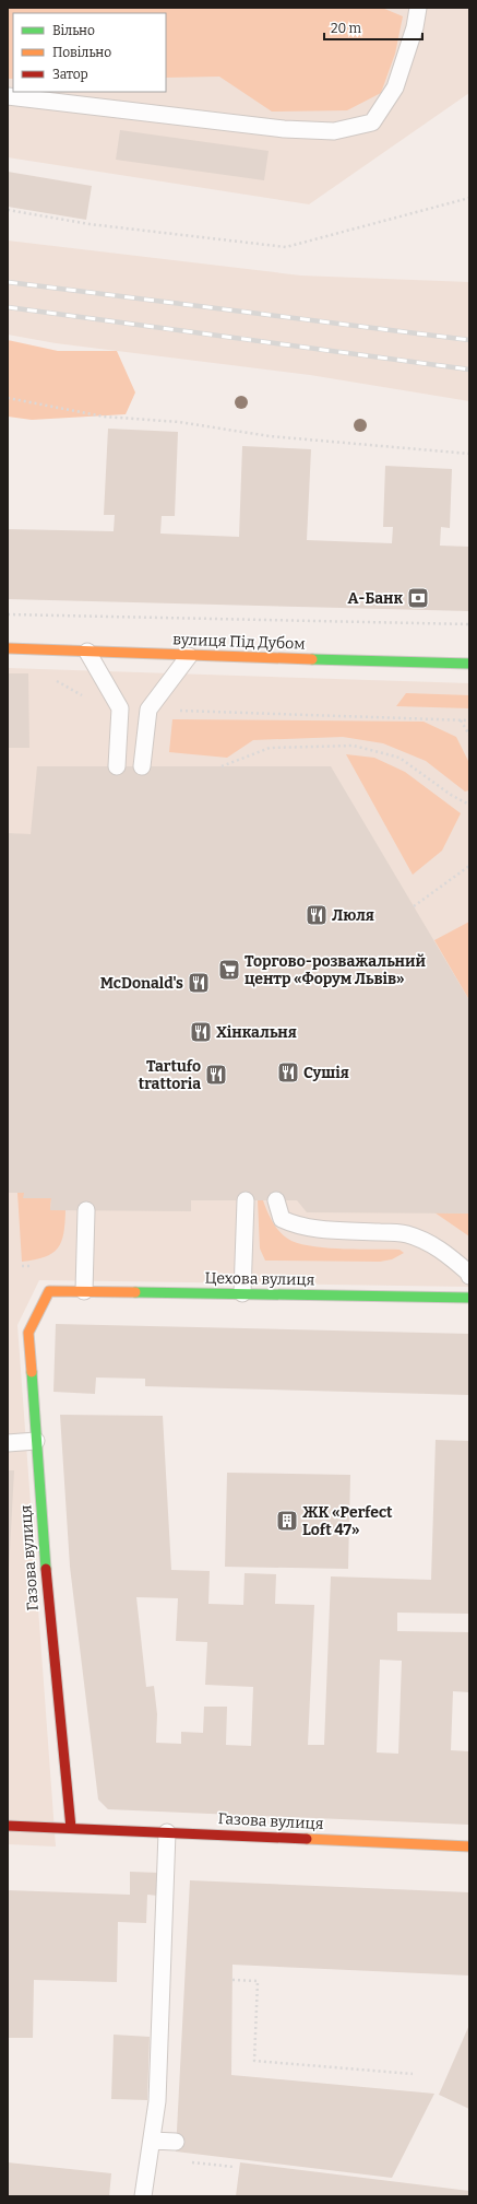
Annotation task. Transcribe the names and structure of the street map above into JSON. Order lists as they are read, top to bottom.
{
  "streets": {
    "street": ["вулиця Під Дубом", "Цехова вулиця", "Газова вулиця"]
  },
  "crossings": [
    ["Цехова вулиця", "Газова вулиця"]
  ],
  "places": {
    "bank": ["А-Банк"],
    "restaurant": [
      "Люля",
      "McDonald's",
      "Хінкальня",
      "Сушія",
      "Tartufo trattoria"
    ],
    "supermarket": ["Торгово-розважальний центр «Форум Львів»"],
    "building": ["ЖК «Perfect Loft 47»"]
  },
  "legend": ["Вільно", "Повільно", "Затор"],
  "scale_bar": "20 m"
}
